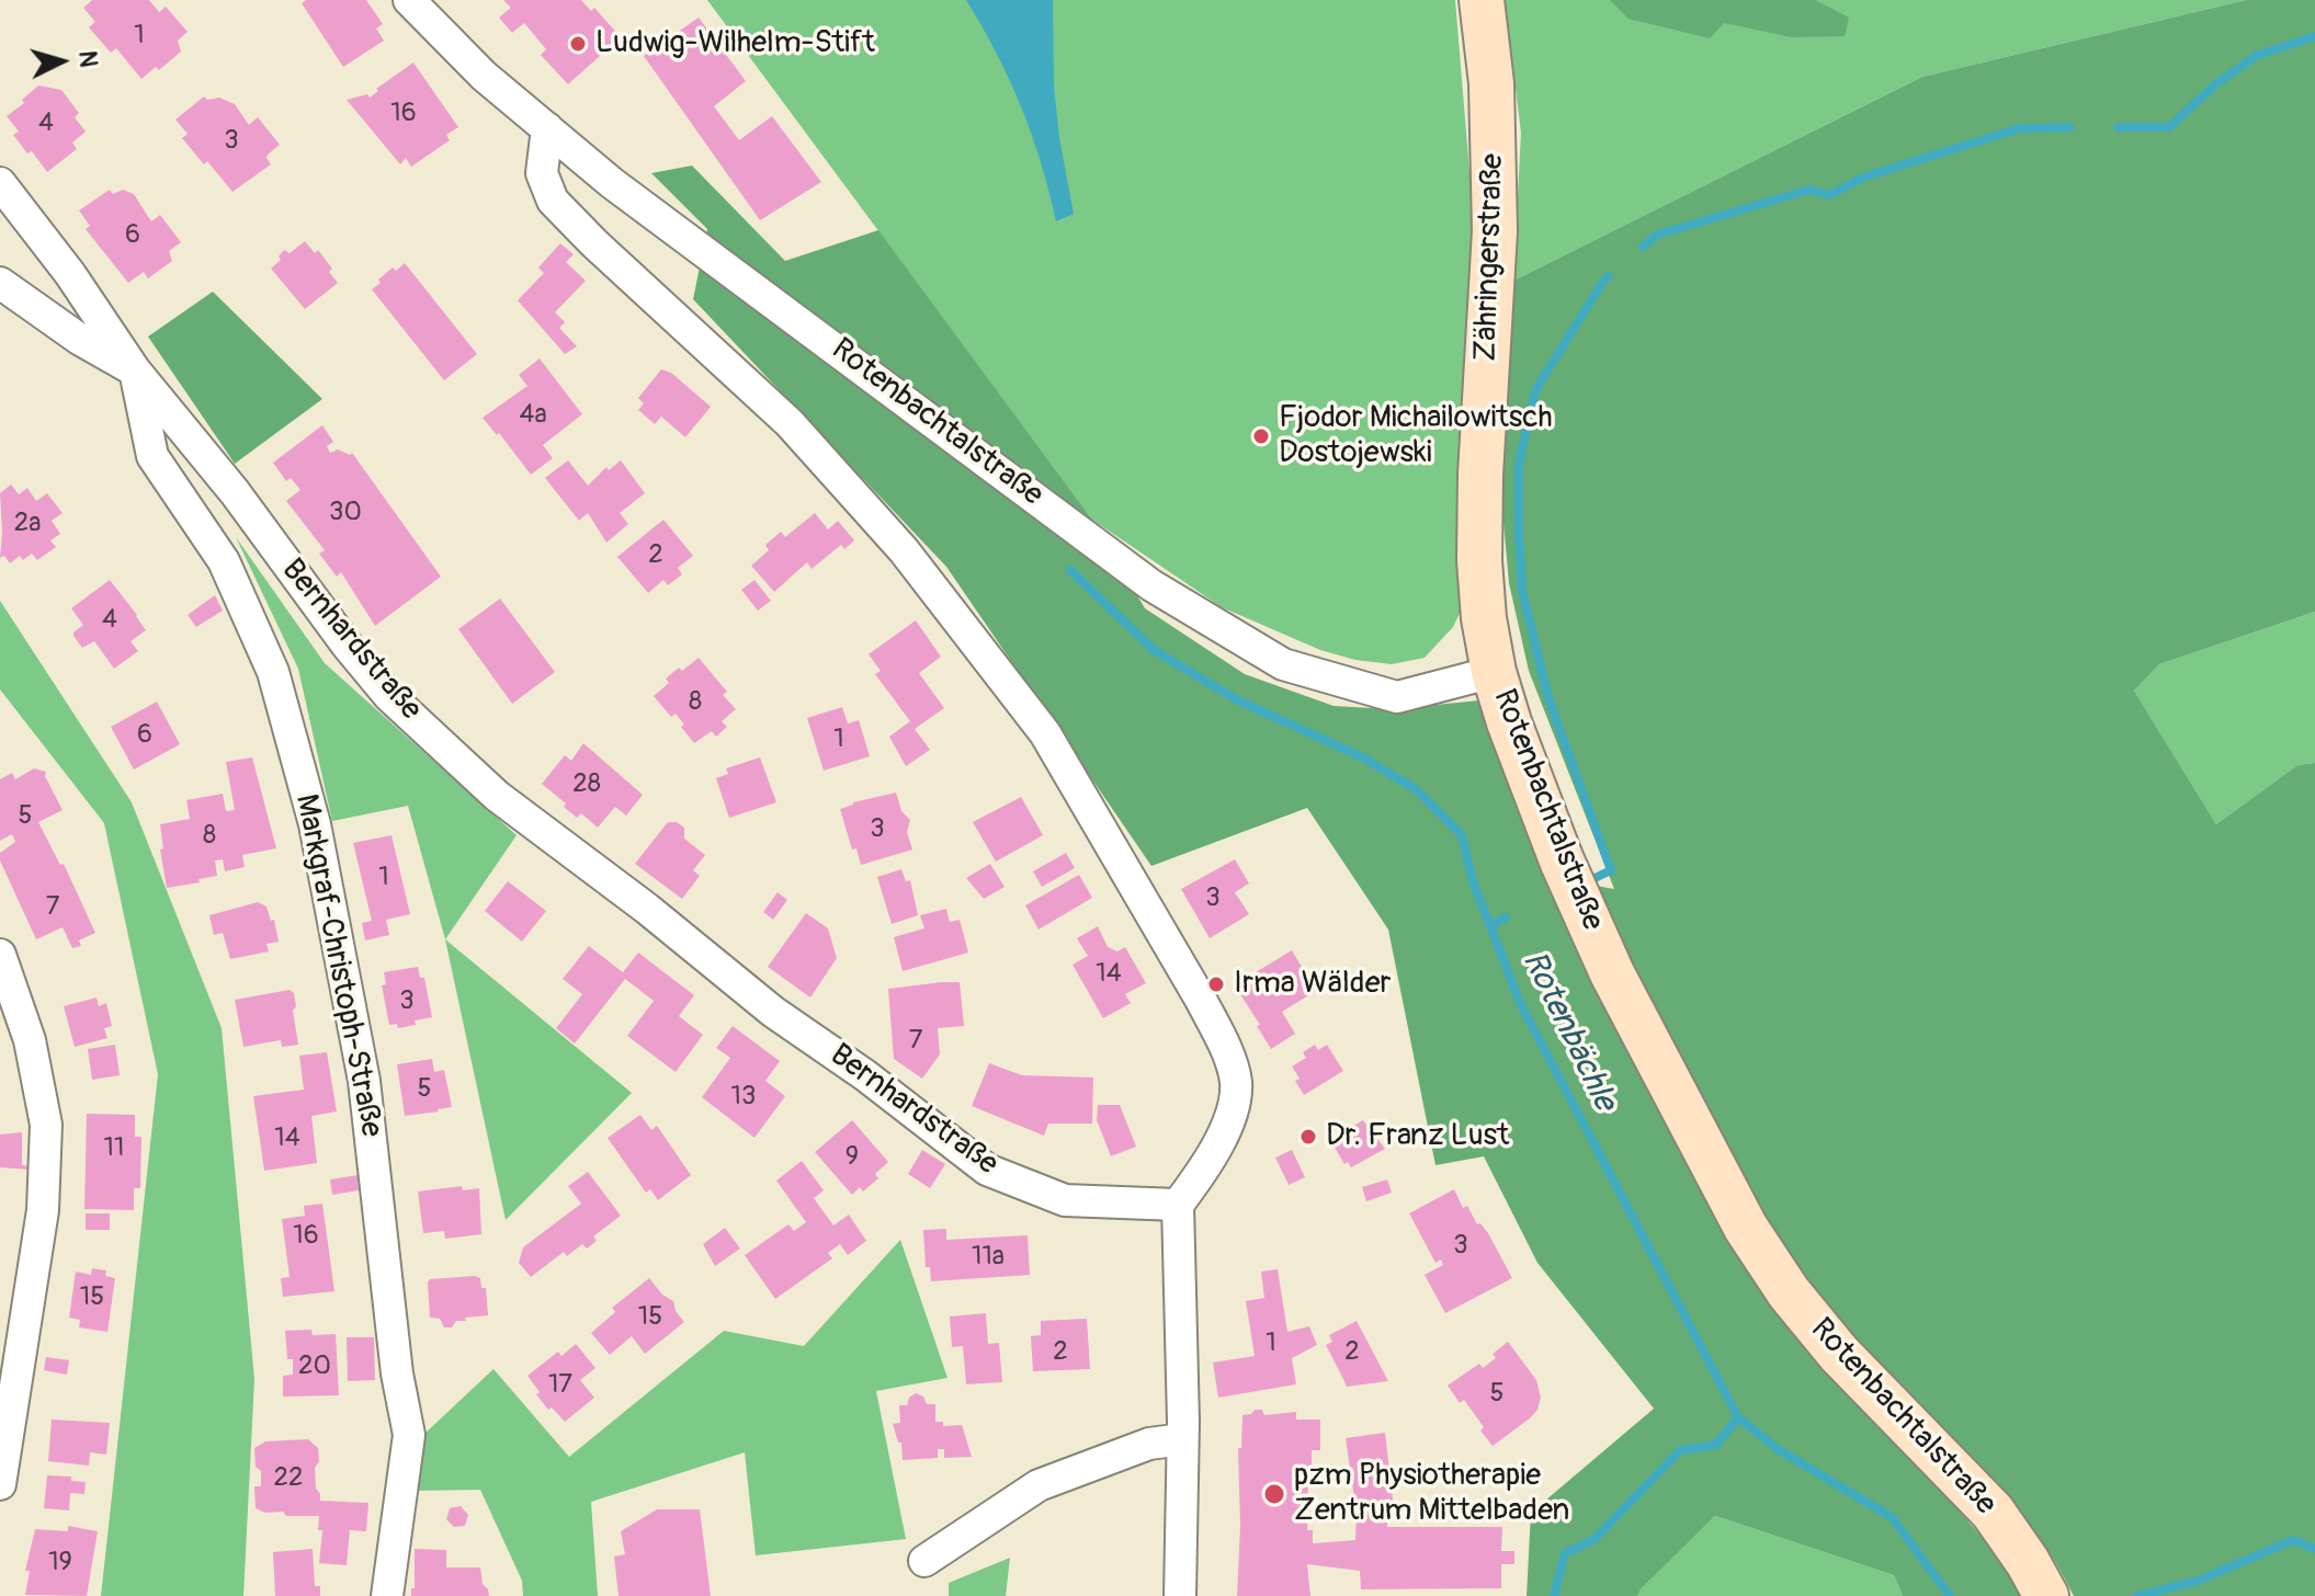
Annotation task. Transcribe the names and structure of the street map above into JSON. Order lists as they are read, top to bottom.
{
  "streets": {
    "main road": ["Zähringerstraße", "Rotenbachtalstraße"],
    "street": ["Bernhardstraße", "Markgraf-Christoph-Straße"]
  },
  "crossings": [
    ["Zähringerstraße", "Rotenbachtalstraße"],
    ["Bernhardstraße", "Markgraf-Christoph-Straße"]
  ],
  "water": ["Rotenbächle"],
  "places": [
    "Ludwig-Wilhelm-Stift",
    "Fjodor Michailowitsch Dostojewski",
    "Irma Wälder",
    "Dr. Franz Lust",
    "pzm Physiotherapie Zentrum Mittelbaden"
  ],
  "house_numbers": [
    "1",
    "16",
    "4",
    "3",
    "6",
    "4a",
    "30",
    "2a",
    "2",
    "4",
    "8",
    "6",
    "1",
    "28",
    "5",
    "3",
    "8",
    "1",
    "3",
    "7",
    "14",
    "3",
    "7",
    "5",
    "13",
    "14",
    "11",
    "9",
    "16",
    "3",
    "11a",
    "15",
    "15",
    "1",
    "2",
    "2",
    "20",
    "17",
    "5",
    "22",
    "19"
  ],
  "north": "right"
}
